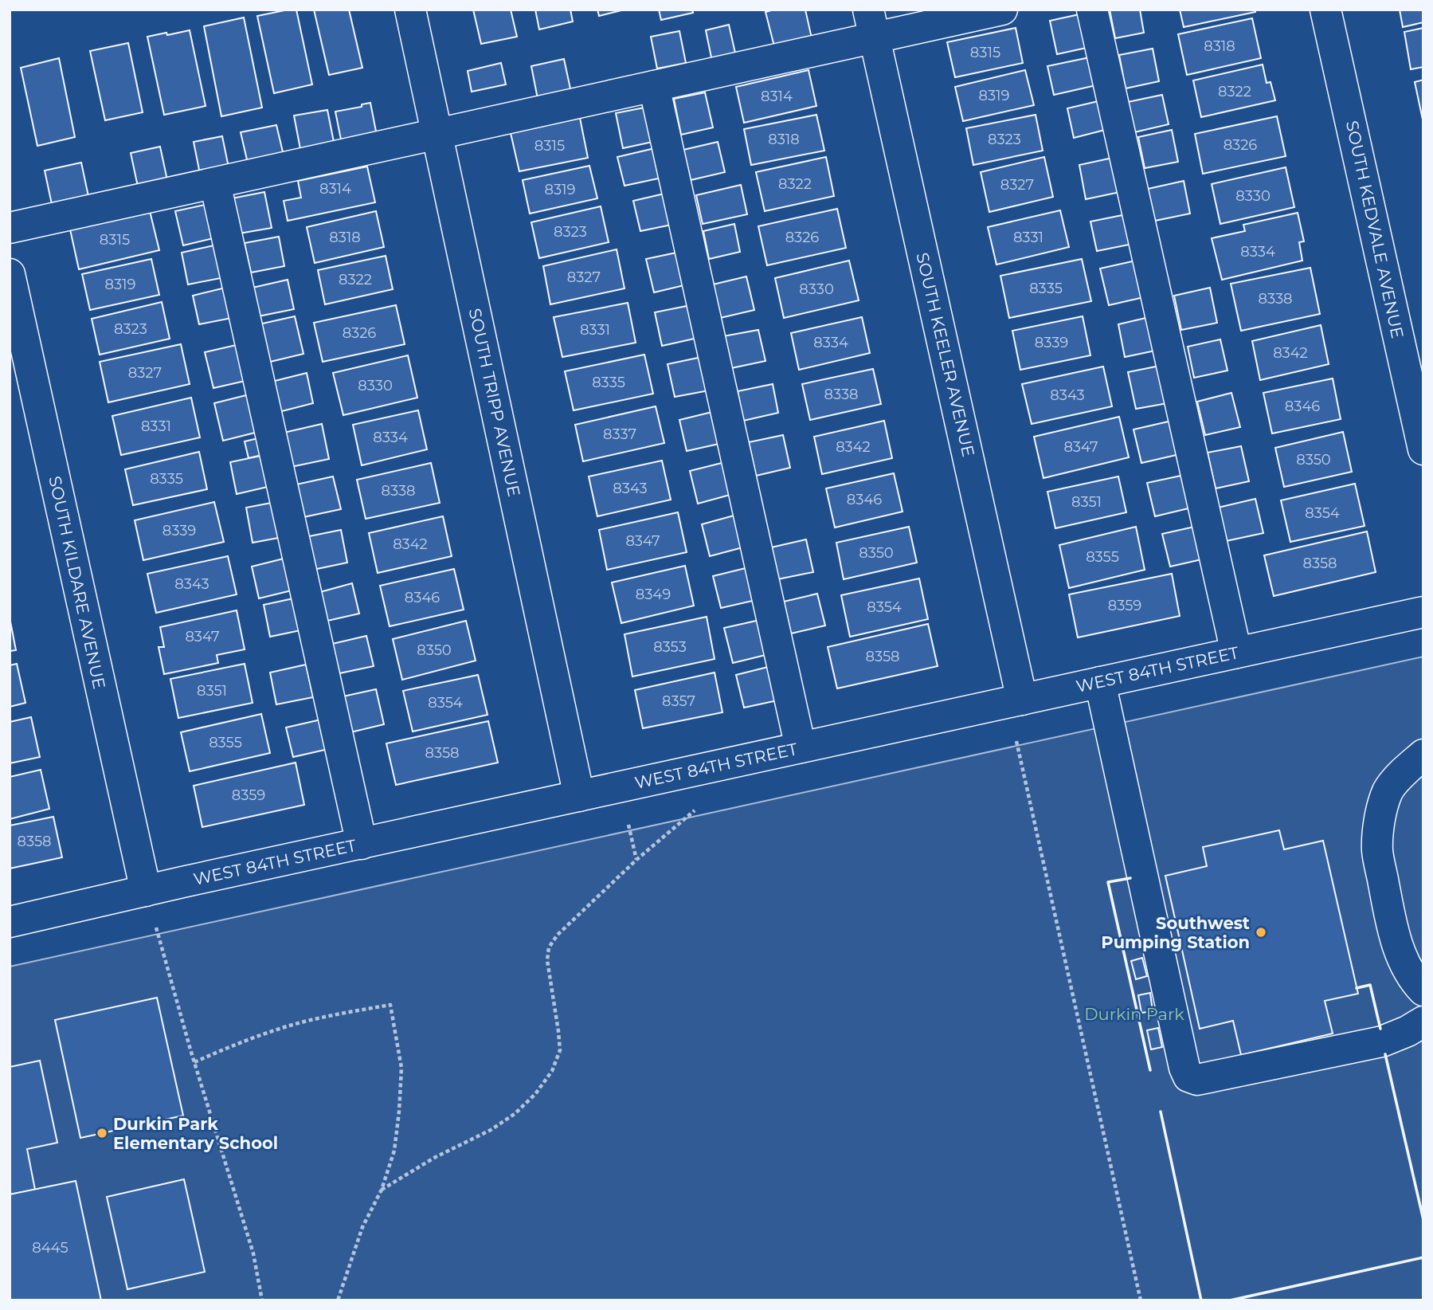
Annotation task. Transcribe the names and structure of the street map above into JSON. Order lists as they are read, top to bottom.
{
  "streets": {
    "street": [
      "SOUTH KEDVALE AVENUE",
      "SOUTH KEELER AVENUE",
      "SOUTH TRIPP AVENUE",
      "SOUTH KILDARE AVENUE",
      "WEST 84TH STREET"
    ]
  },
  "crossings": [
    ["SOUTH KEELER AVENUE", "WEST 84TH STREET"],
    ["SOUTH TRIPP AVENUE", "WEST 84TH STREET"],
    ["SOUTH KILDARE AVENUE", "WEST 84TH STREET"]
  ],
  "parks": ["Durkin Park"],
  "places": ["Southwest Pumping Station", "Durkin Park Elementary School"],
  "house_numbers": [
    "8318",
    "8315",
    "8322",
    "8319",
    "8314",
    "8318",
    "8323",
    "8326",
    "8315",
    "8322",
    "8327",
    "8314",
    "8319",
    "8330",
    "8323",
    "8318",
    "8326",
    "8331",
    "8315",
    "8334",
    "8327",
    "8322",
    "8319",
    "8335",
    "8330",
    "8338",
    "8323",
    "8331",
    "8326",
    "8334",
    "8339",
    "8342",
    "8327",
    "8335",
    "8330",
    "8338",
    "8343",
    "8346",
    "8331",
    "8337",
    "8334",
    "8342",
    "8347",
    "8350",
    "8335",
    "8343",
    "8338",
    "8346",
    "8351",
    "8354",
    "8339",
    "8347",
    "8342",
    "8350",
    "8355",
    "8358",
    "8343",
    "8349",
    "8346",
    "8359",
    "8354",
    "8347",
    "8353",
    "8350",
    "8358",
    "8351",
    "8357",
    "8354",
    "8355",
    "8358",
    "8359",
    "8358",
    "8445"
  ]
}
